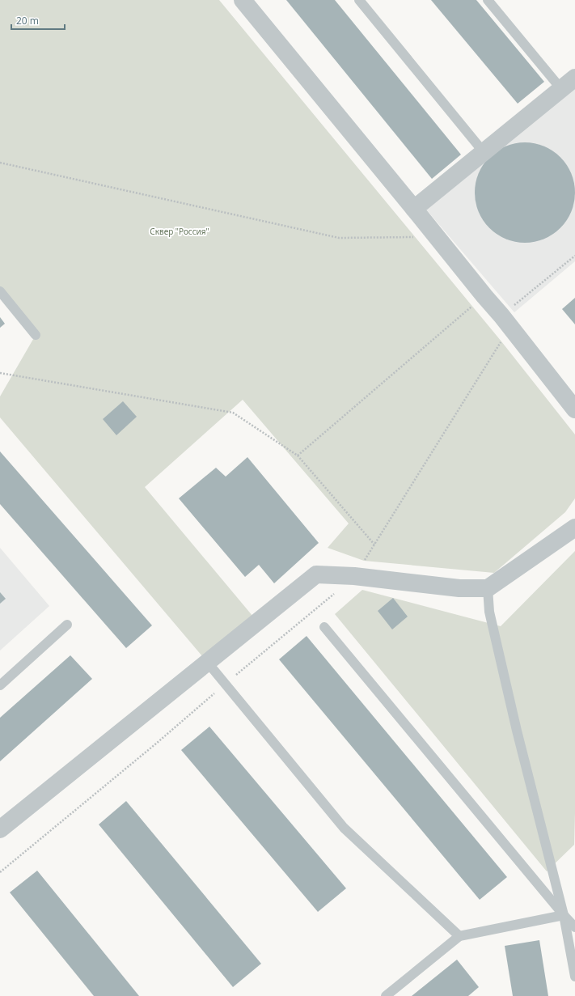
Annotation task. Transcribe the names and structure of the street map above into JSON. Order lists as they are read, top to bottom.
{
  "parks": ["Сквер \"Россия\""],
  "scale_bar": "20 m"
}
